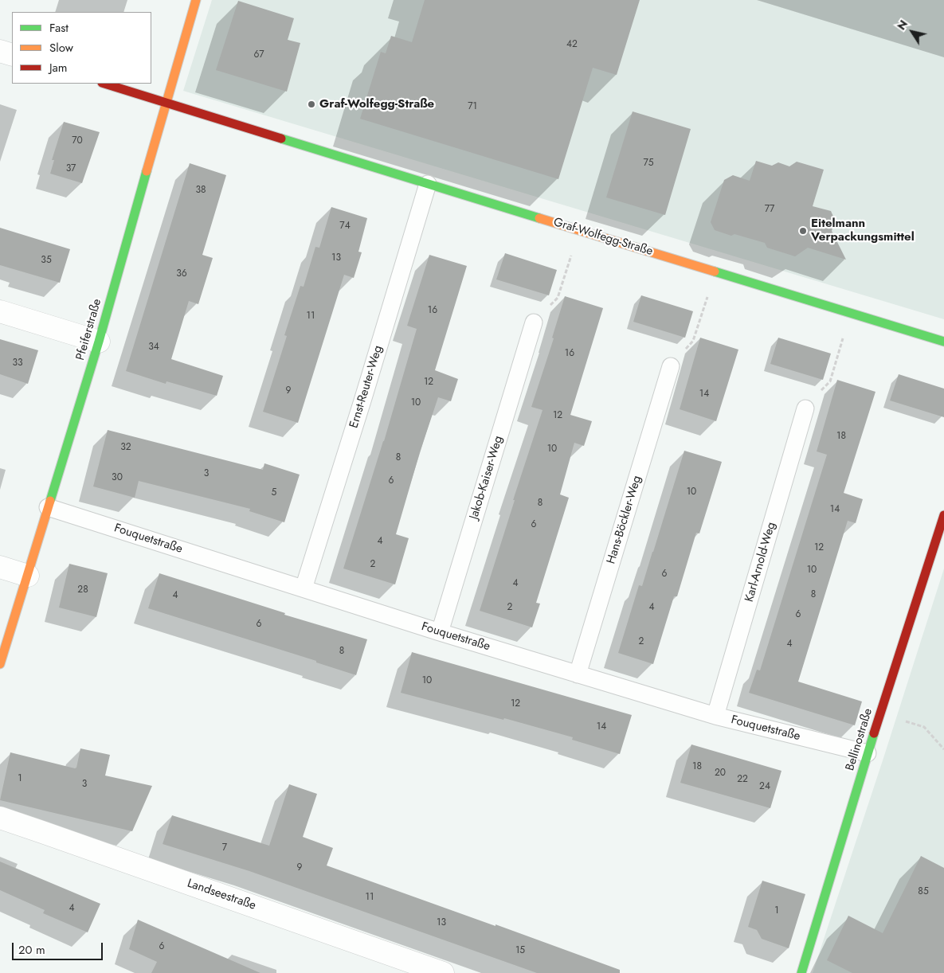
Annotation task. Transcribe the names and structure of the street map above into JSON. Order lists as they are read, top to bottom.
{
  "streets": {
    "street": [
      "Graf-Wolfegg-Straße",
      "Pfeiferstraße",
      "Bellinostraße",
      "Landseestraße"
    ],
    "lane": [
      "Ernst-Reuter-Weg",
      "Jakob-Kaiser-Weg",
      "Hans-Böckler-Weg",
      "Fouquetstraße",
      "Karl-Arnold-Weg"
    ]
  },
  "crossings": [
    ["Graf-Wolfegg-Straße", "Pfeiferstraße"],
    ["Graf-Wolfegg-Straße", "Ernst-Reuter-Weg"],
    ["Pfeiferstraße", "Fouquetstraße"],
    ["Ernst-Reuter-Weg", "Fouquetstraße"],
    ["Jakob-Kaiser-Weg", "Fouquetstraße"],
    ["Hans-Böckler-Weg", "Fouquetstraße"],
    ["Fouquetstraße", "Karl-Arnold-Weg"],
    ["Fouquetstraße", "Bellinostraße"]
  ],
  "places": ["Graf-Wolfegg-Straße", "Eitelmann Verpackungsmittel"],
  "house_numbers": [
    "42",
    "67",
    "71",
    "70",
    "75",
    "37",
    "38",
    "77",
    "74",
    "13",
    "35",
    "36",
    "16",
    "11",
    "34",
    "16",
    "33",
    "12",
    "9",
    "14",
    "10",
    "12",
    "18",
    "32",
    "10",
    "8",
    "3",
    "30",
    "6",
    "10",
    "5",
    "8",
    "14",
    "6",
    "4",
    "12",
    "2",
    "10",
    "6",
    "4",
    "28",
    "8",
    "4",
    "2",
    "4",
    "6",
    "6",
    "2",
    "4",
    "8",
    "10",
    "12",
    "14",
    "18",
    "20",
    "1",
    "22",
    "3",
    "24",
    "7",
    "9",
    "85",
    "11",
    "4",
    "1",
    "13",
    "6",
    "15"
  ],
  "legend": ["Fast", "Slow", "Jam"],
  "scale_bar": "20 m",
  "north": "top left"
}
